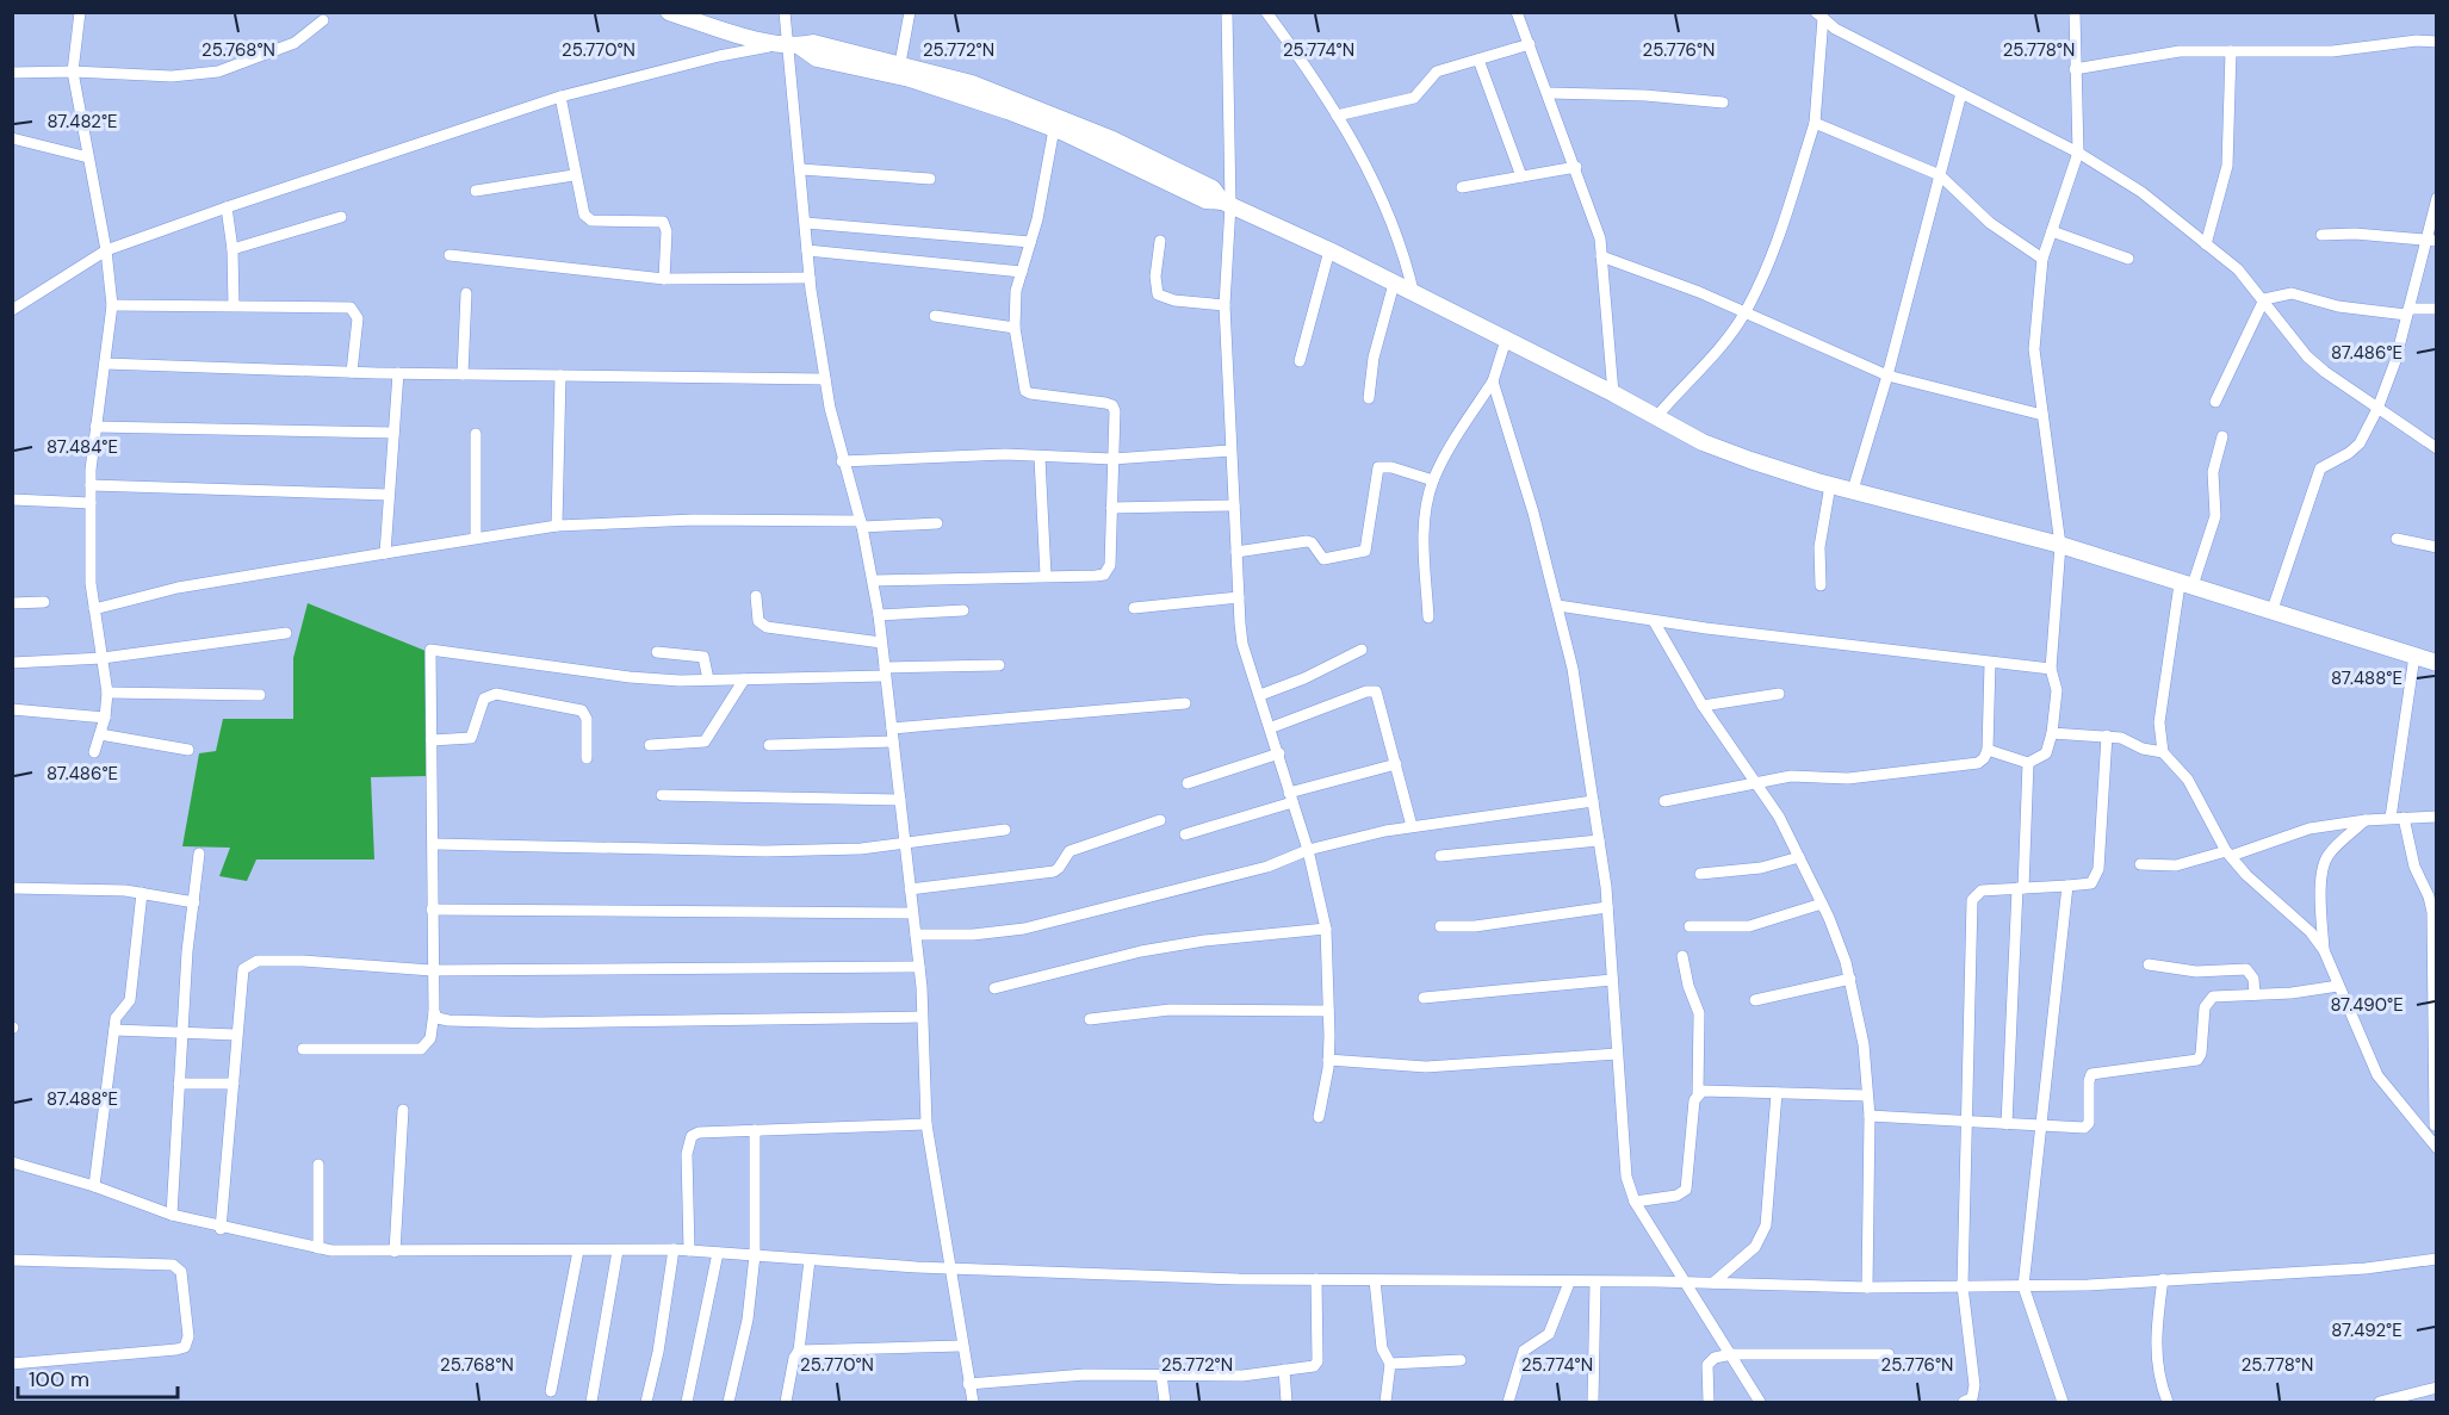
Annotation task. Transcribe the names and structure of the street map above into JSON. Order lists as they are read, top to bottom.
{
  "scale_bar": "100 m",
  "coordinates": [
    "25.768°N",
    "25.770°N",
    "25.772°N",
    "25.774°N",
    "25.776°N",
    "25.778°N",
    "87.482°E",
    "87.486°E",
    "87.484°E",
    "87.488°E",
    "87.490°E",
    "87.492°E"
  ]
}
